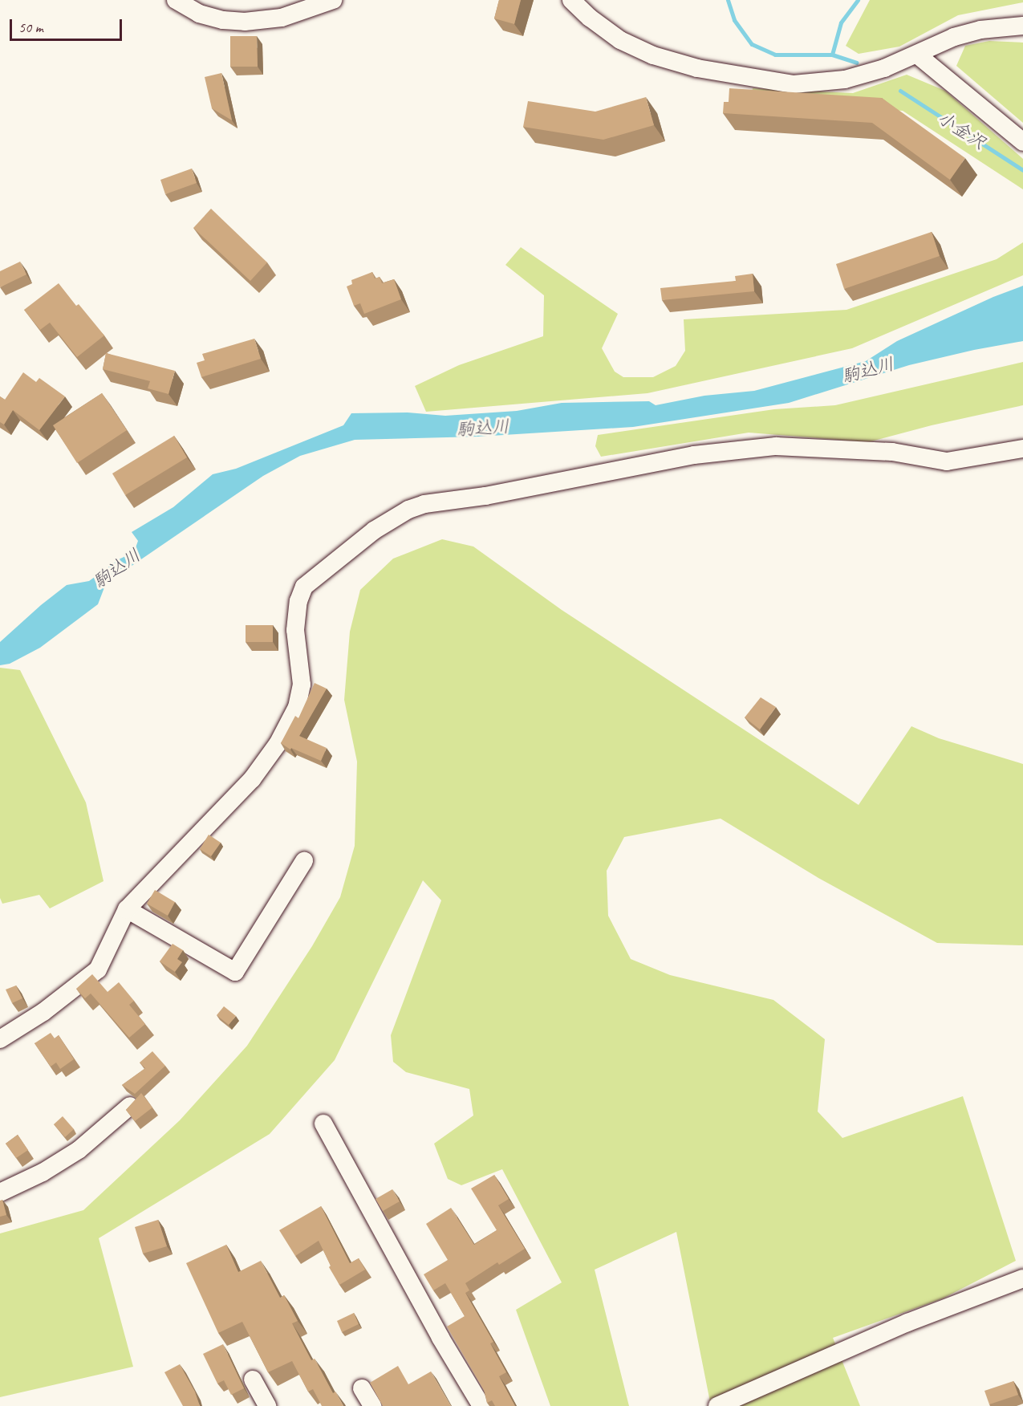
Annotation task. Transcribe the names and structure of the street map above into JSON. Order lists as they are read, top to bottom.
{
  "water": ["小金沢", "駒込川"],
  "scale_bar": "50 m"
}
